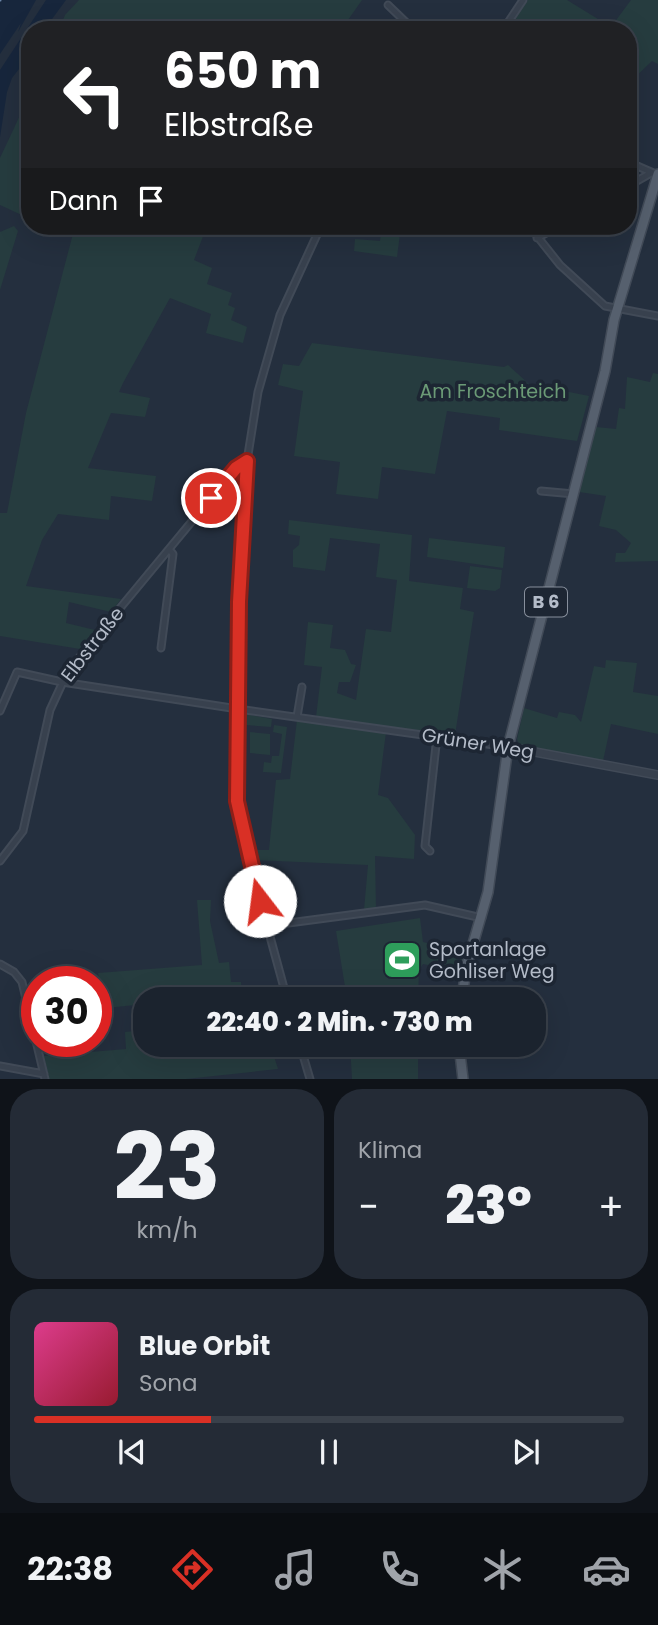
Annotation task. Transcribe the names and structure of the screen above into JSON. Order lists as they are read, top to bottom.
{
  "streets": {
    "main road": ["B 6"],
    "street": ["Elbstraße", "Grüner Weg"]
  },
  "crossings": [
    ["B 6", "Grüner Weg"],
    ["Elbstraße", "Grüner Weg"]
  ],
  "parks": ["Am Froschteich"],
  "places": {
    "sports": ["Sportanlage Gohliser Weg"]
  },
  "page": {
    "turn": ["650 m", "Elbstraße"],
    "then": "Dann",
    "limit": "30",
    "trip": "22:40 · 2 Min. · 730 m",
    "tile": [
      ["23", "km/h"],
      "Klima"
    ],
    "heat": ["−", "23°", "+"],
    "song": ["Blue Orbit", "Sona"],
    "tabs": "22:38"
  }
}
